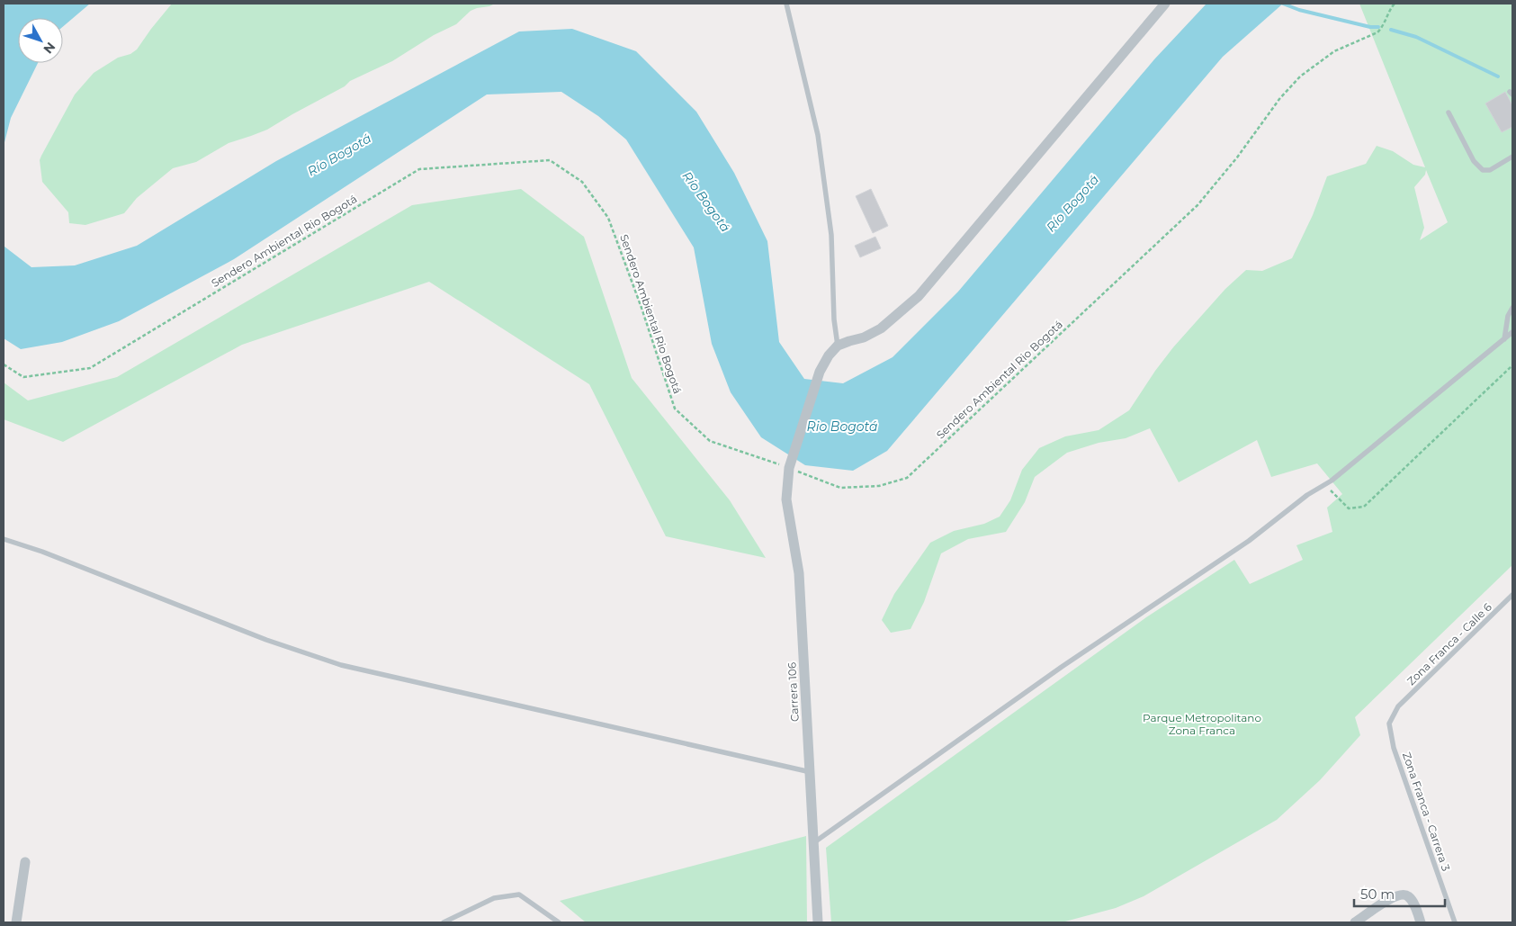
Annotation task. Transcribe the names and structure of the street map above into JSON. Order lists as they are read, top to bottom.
{
  "streets": {
    "street": ["Carrera 106"],
    "lane": ["Zona Franca - Calle 6", "Zona Franca - Carrera 3"],
    "path": ["Sendero Ambiental Rio Bogotá"]
  },
  "crossings": [
    ["Sendero Ambiental Rio Bogotá", "Carrera 106"],
    ["Zona Franca - Calle 6", "Zona Franca - Carrera 3"]
  ],
  "water": ["Río Bogotá", "Rio Bogotá"],
  "parks": ["Parque Metropolitano Zona Franca"],
  "scale_bar": "50 m",
  "north": "bottom right"
}
